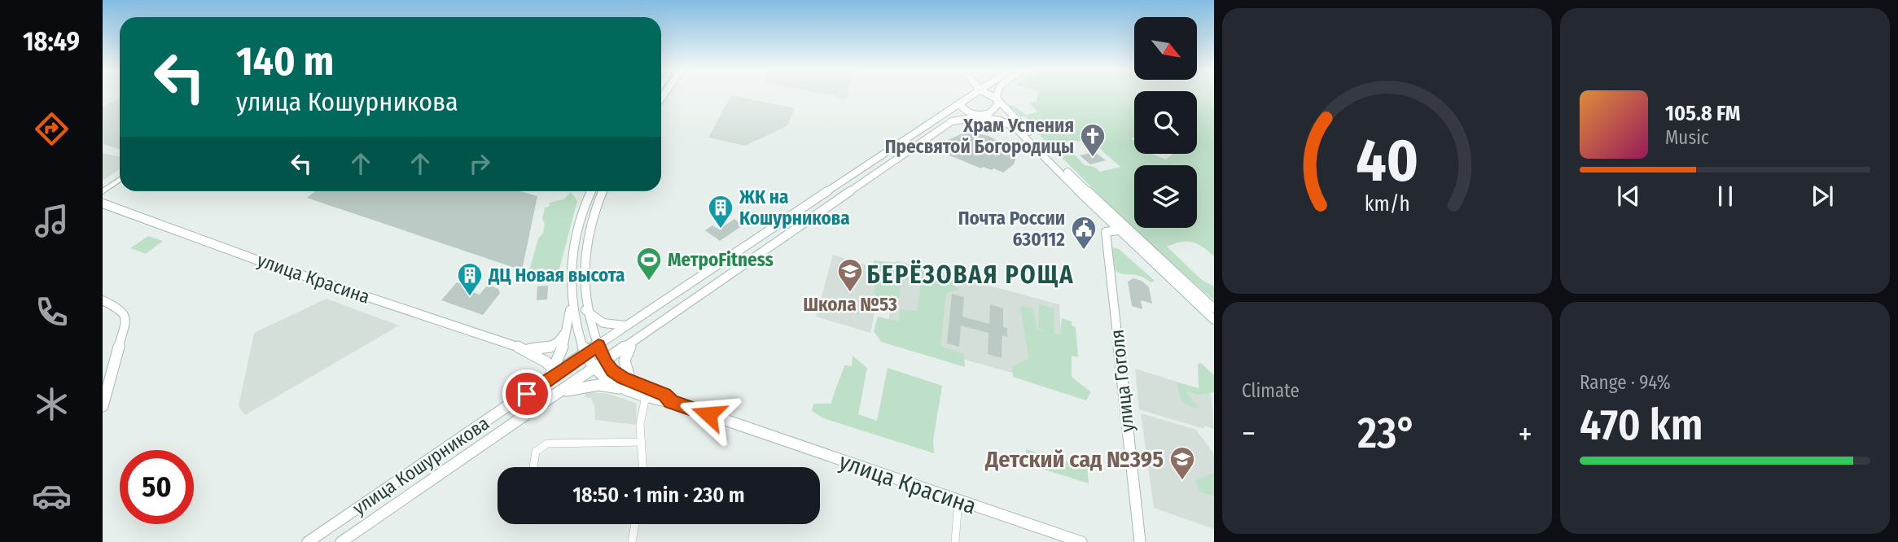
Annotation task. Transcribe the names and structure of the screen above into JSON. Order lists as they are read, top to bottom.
{
  "streets": {
    "main road": ["улица Красина", "улица Гоголя", "улица Кошурникова"]
  },
  "crossings": [
    ["улица Красина", "улица Кошурникова"]
  ],
  "districts": ["БЕРЁЗОВАЯ РОЩА"],
  "places": {
    "church": ["Храм Успения Пресвятой Богородицы"],
    "building": ["ЖК на Кошурникова", "ДЦ Новая высота"],
    "public building": ["Почта России 630112"],
    "sports": ["МетроFitness"],
    "school or university": ["Школа №53", "Детский сад №395"]
  },
  "north": "bottom right",
  "page": {
    "tabs": "18:49",
    "turn": ["140 m", "улица Кошурникова"],
    "song": ["105.8 FM", "Music"],
    "tile": [
      "Climate",
      ["Range · 94%", "470 km"]
    ],
    "heat": ["−", "23°", "+"],
    "limit": "50",
    "trip": "18:50 · 1 min · 230 m",
    "gauge": ["40", "km/h"]
  }
}
